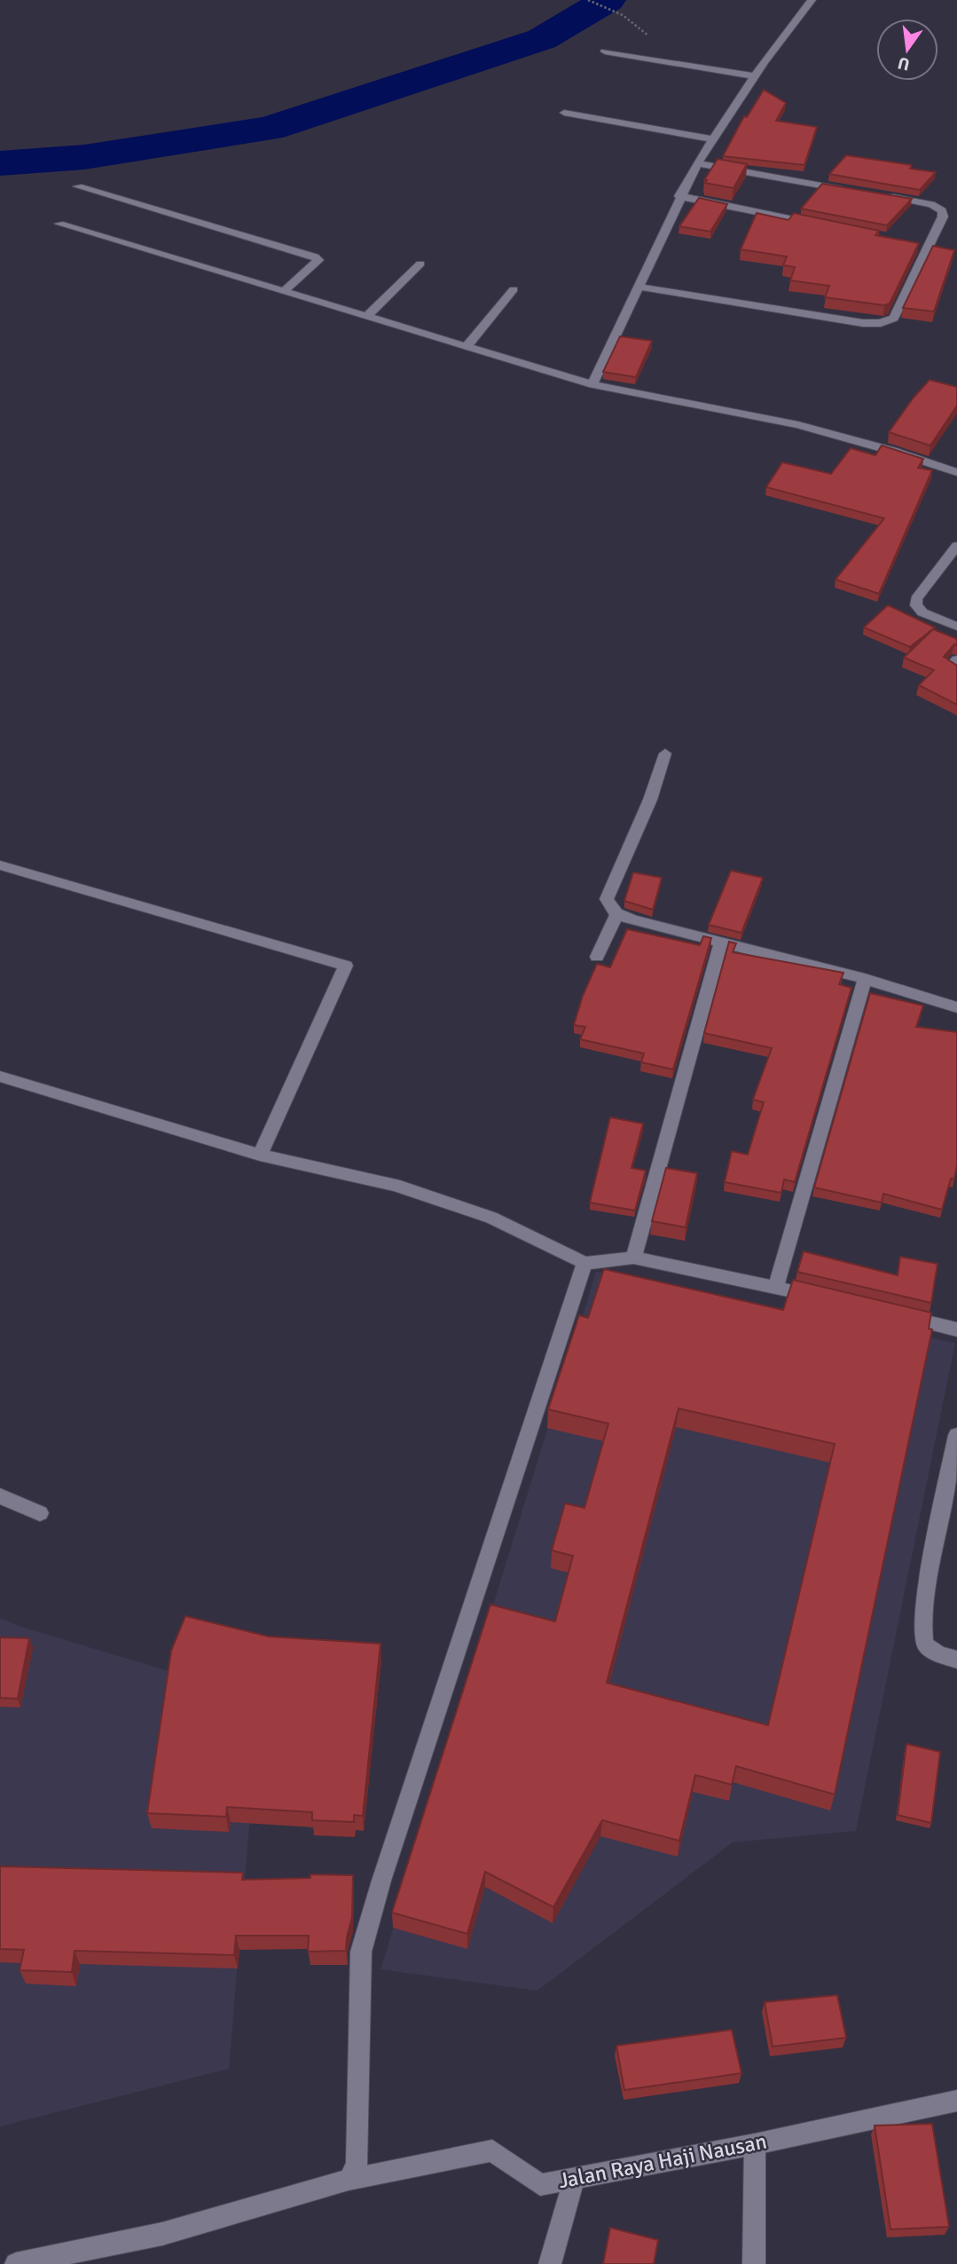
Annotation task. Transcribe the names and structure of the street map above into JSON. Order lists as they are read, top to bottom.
{
  "streets": {
    "street": ["Jalan Raya Haji Nausan"]
  },
  "north": "bottom"
}
